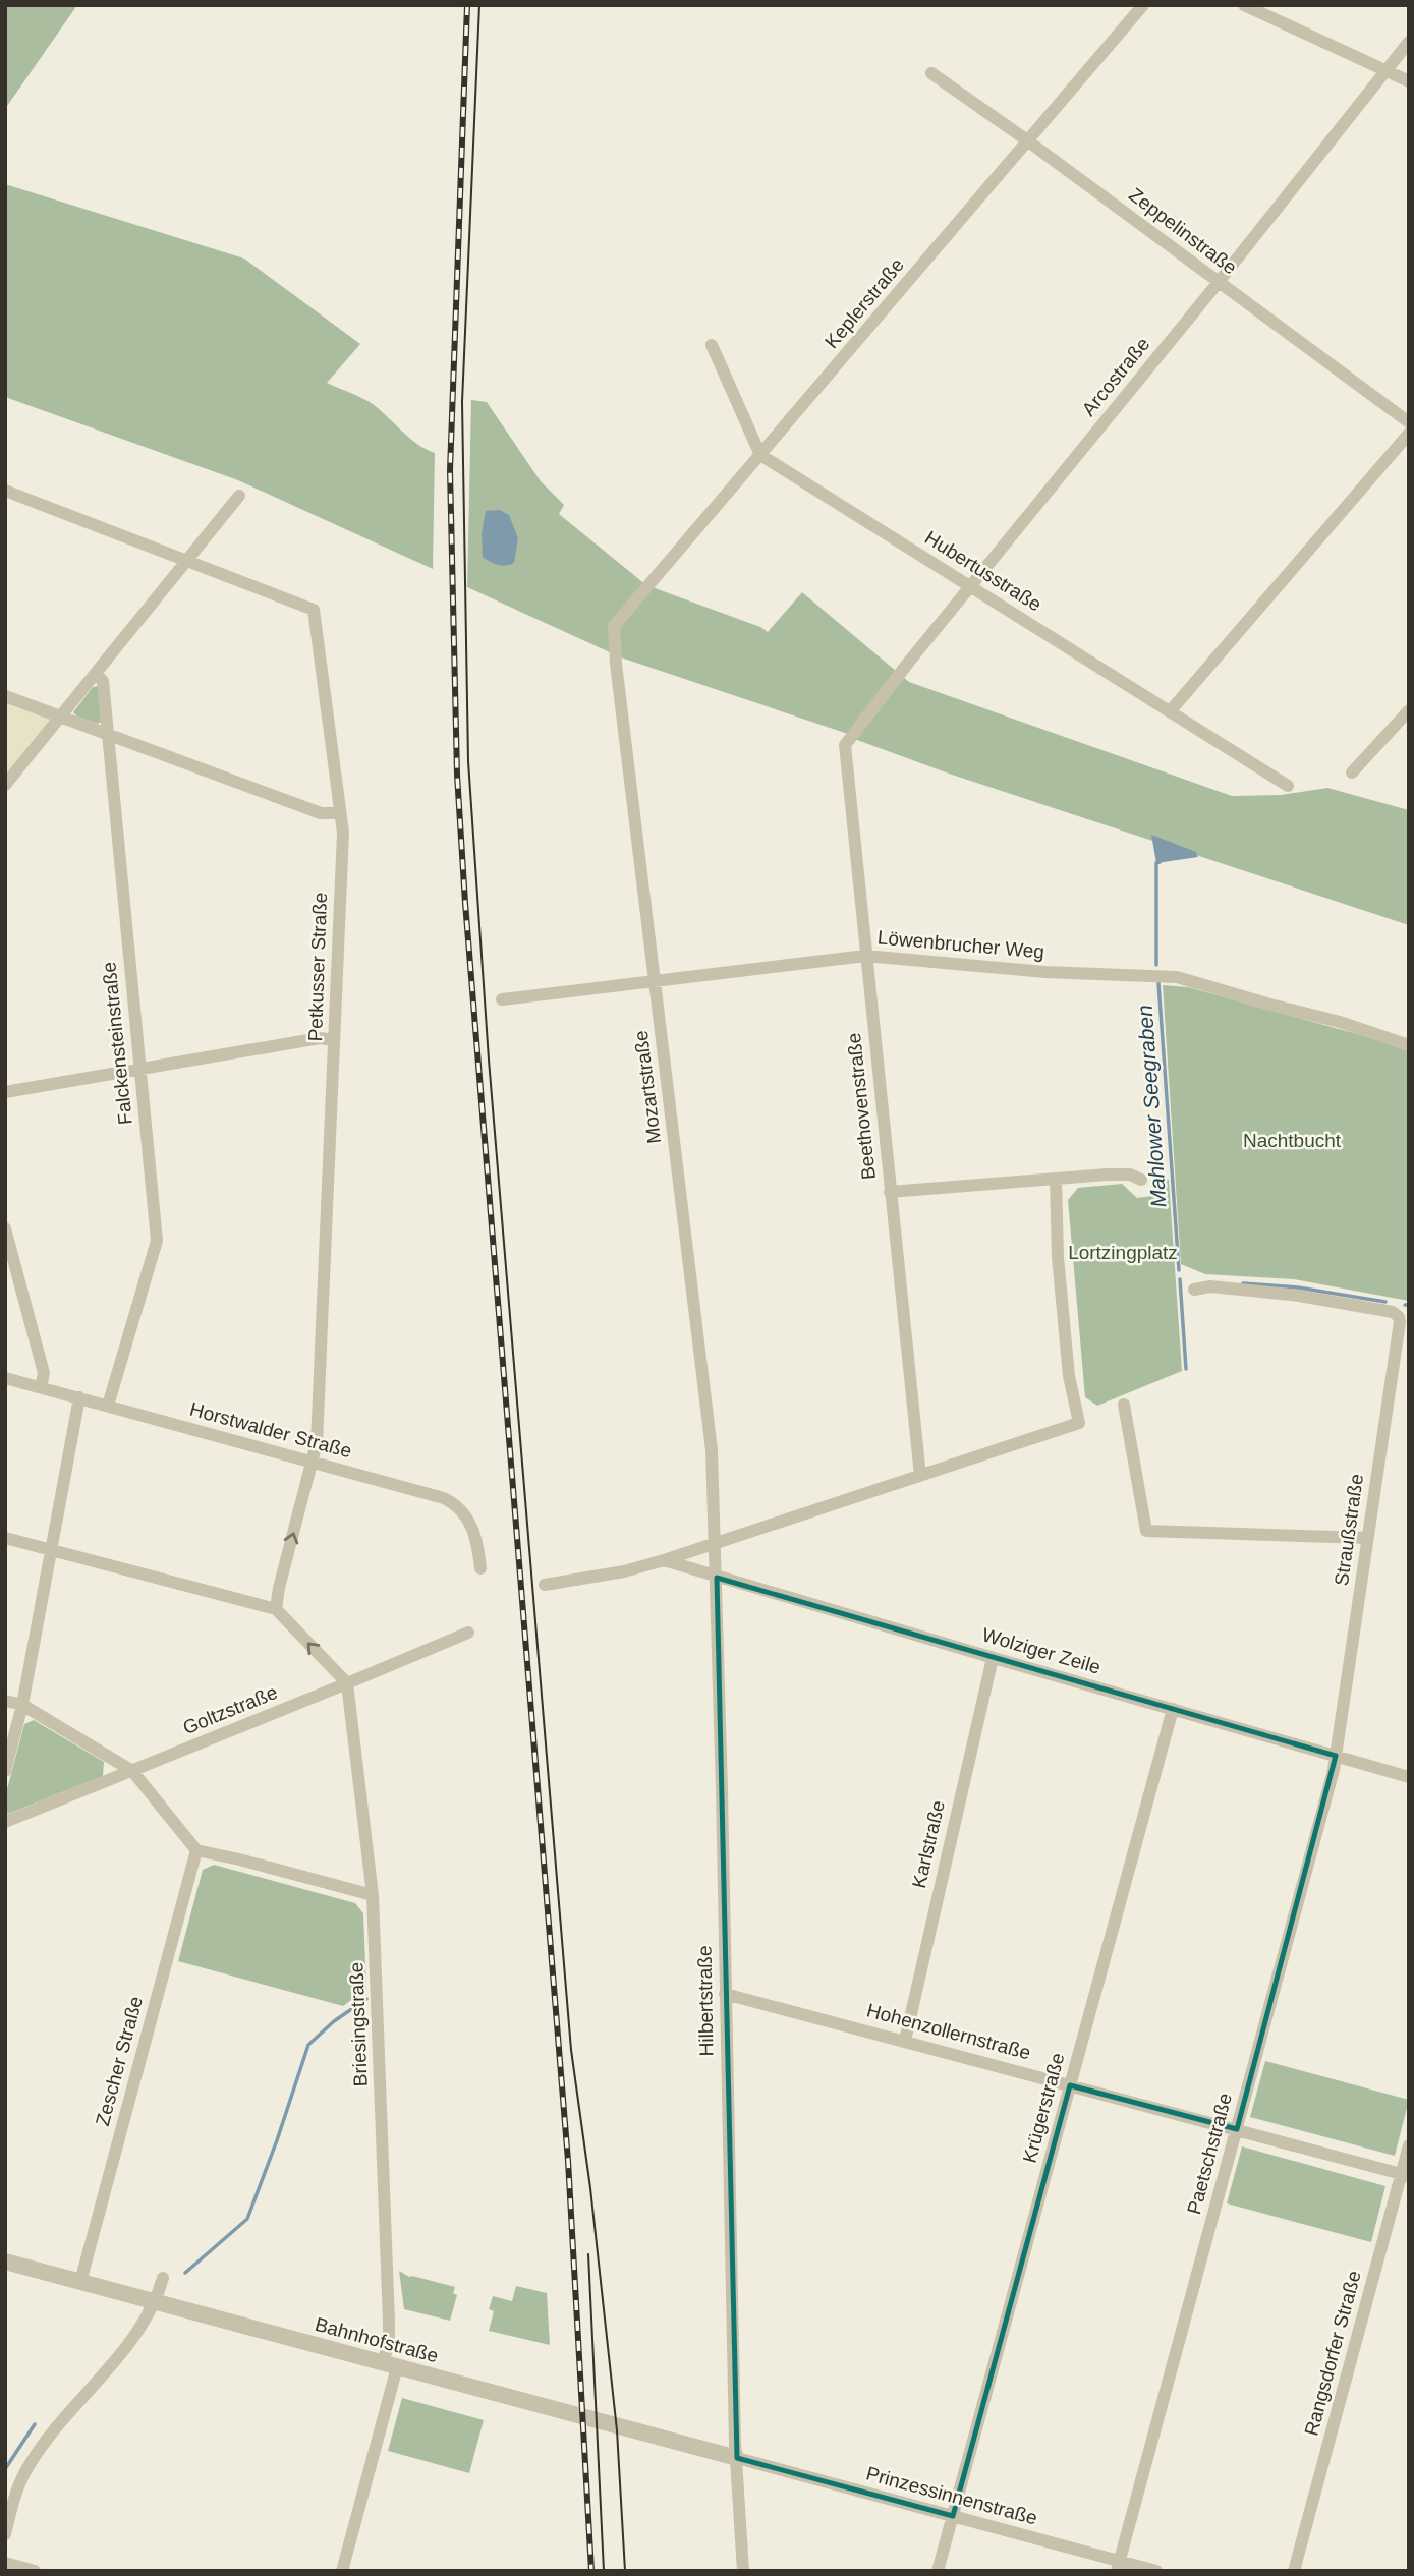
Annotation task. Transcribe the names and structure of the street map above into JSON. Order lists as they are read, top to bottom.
{
  "streets": {
    "street": [
      "Zeppelinstraße",
      "Keplerstraße",
      "Arcostraße",
      "Hubertusstraße",
      "Löwenbrucher Weg",
      "Petkusser Straße",
      "Falckensteinstraße",
      "Mozartstraße",
      "Beethovenstraße",
      "Horstwalder Straße",
      "Straußstraße",
      "Wolziger Zeile",
      "Goltzstraße",
      "Karlstraße",
      "Hilbertstraße",
      "Briesingstraße",
      "Hohenzollernstraße",
      "Zescher Straße",
      "Krügerstraße",
      "Paetschstraße",
      "Bahnhofstraße",
      "Rangsdorfer Straße",
      "Prinzessinnenstraße"
    ]
  },
  "crossings": [
    ["Zeppelinstraße", "Keplerstraße"],
    ["Zeppelinstraße", "Arcostraße"],
    ["Keplerstraße", "Hubertusstraße"],
    ["Keplerstraße", "Mozartstraße"],
    ["Arcostraße", "Hubertusstraße"],
    ["Arcostraße", "Beethovenstraße"],
    ["Löwenbrucher Weg", "Mozartstraße"],
    ["Löwenbrucher Weg", "Beethovenstraße"],
    ["Petkusser Straße", "Horstwalder Straße"],
    ["Falckensteinstraße", "Horstwalder Straße"],
    ["Mozartstraße", "Hilbertstraße"],
    ["Straußstraße", "Wolziger Zeile"],
    ["Straußstraße", "Paetschstraße"],
    ["Wolziger Zeile", "Karlstraße"],
    ["Wolziger Zeile", "Hilbertstraße"],
    ["Wolziger Zeile", "Krügerstraße"],
    ["Wolziger Zeile", "Paetschstraße"],
    ["Goltzstraße", "Briesingstraße"],
    ["Karlstraße", "Hohenzollernstraße"],
    ["Hilbertstraße", "Hohenzollernstraße"],
    ["Hilbertstraße", "Bahnhofstraße"],
    ["Hilbertstraße", "Prinzessinnenstraße"],
    ["Briesingstraße", "Bahnhofstraße"],
    ["Hohenzollernstraße", "Krügerstraße"],
    ["Hohenzollernstraße", "Paetschstraße"],
    ["Hohenzollernstraße", "Rangsdorfer Straße"],
    ["Zescher Straße", "Bahnhofstraße"],
    ["Krügerstraße", "Prinzessinnenstraße"],
    ["Paetschstraße", "Prinzessinnenstraße"],
    ["Bahnhofstraße", "Prinzessinnenstraße"]
  ],
  "water": ["Mahlower Seegraben"],
  "parks": ["Nachtbucht", "Lortzingplatz"]
}
